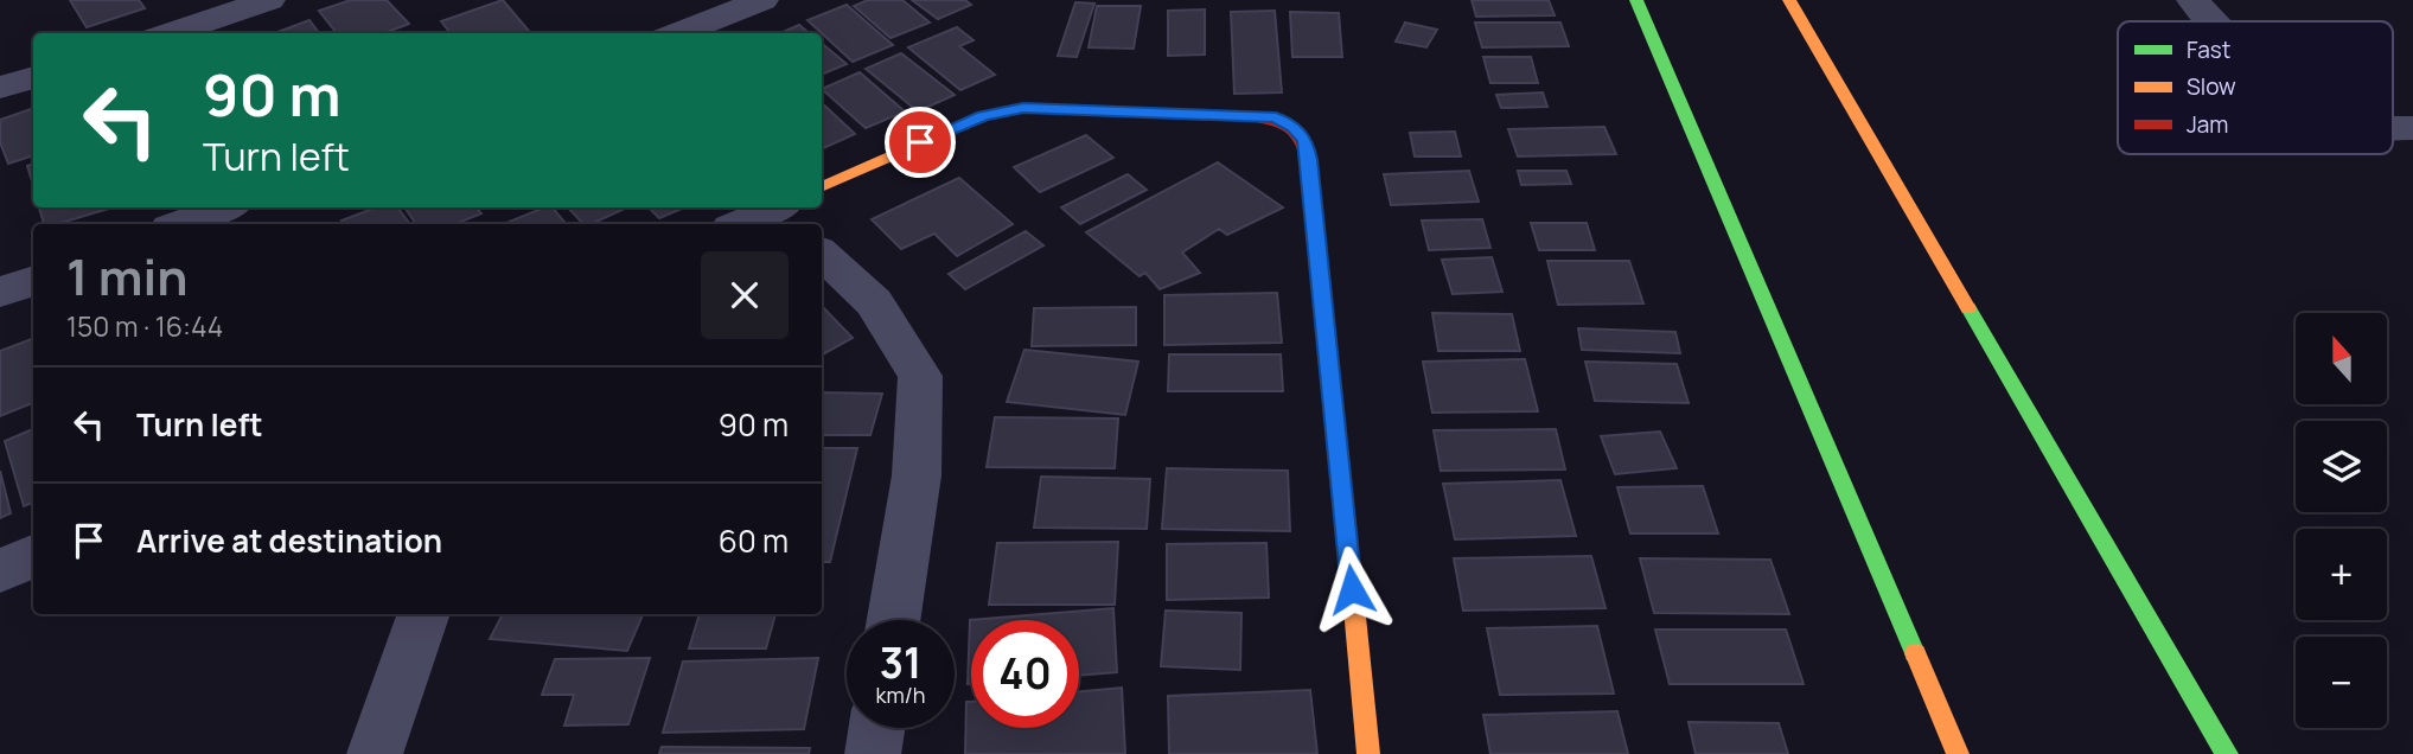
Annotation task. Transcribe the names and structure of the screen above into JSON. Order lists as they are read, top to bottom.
{
  "legend": ["Fast", "Slow", "Jam"],
  "north": "top",
  "page": {
    "turn": ["90 m", "Turn left"],
    "heading": ["1 min", "150 m · 16:44"],
    "map_buttons": ["+", "−"],
    "list": [
      {
        "name": "Turn left",
        "value": "90 m"
      },
      {
        "name": "Arrive at destination",
        "value": "60 m"
      }
    ],
    "speed": "31 km/h",
    "limit": "40"
  }
}
